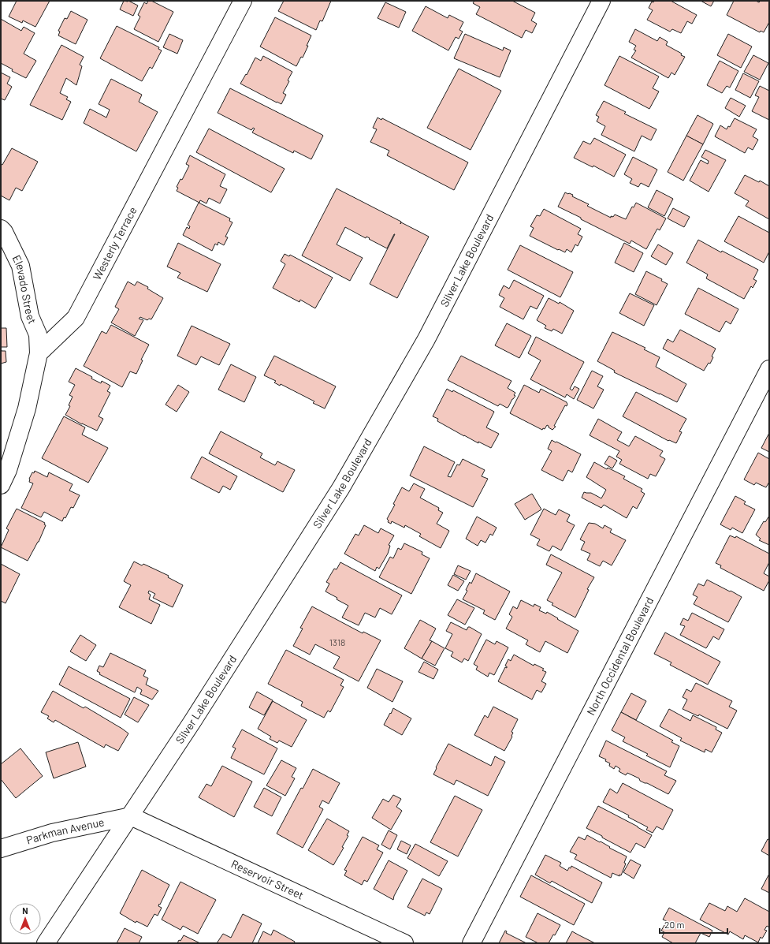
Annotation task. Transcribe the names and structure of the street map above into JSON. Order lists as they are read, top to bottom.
{
  "streets": {
    "street": [
      "Westerly Terrace",
      "Silver Lake Boulevard",
      "Elevado Street",
      "North Occidental Boulevard",
      "Parkman Avenue",
      "Reservoir Street"
    ]
  },
  "crossings": [
    ["Westerly Terrace", "Elevado Street"],
    ["Silver Lake Boulevard", "Parkman Avenue"],
    ["Silver Lake Boulevard", "Reservoir Street"],
    ["Parkman Avenue", "Reservoir Street"]
  ],
  "house_numbers": ["1318"],
  "scale_bar": "20 m",
  "north": "top"
}
